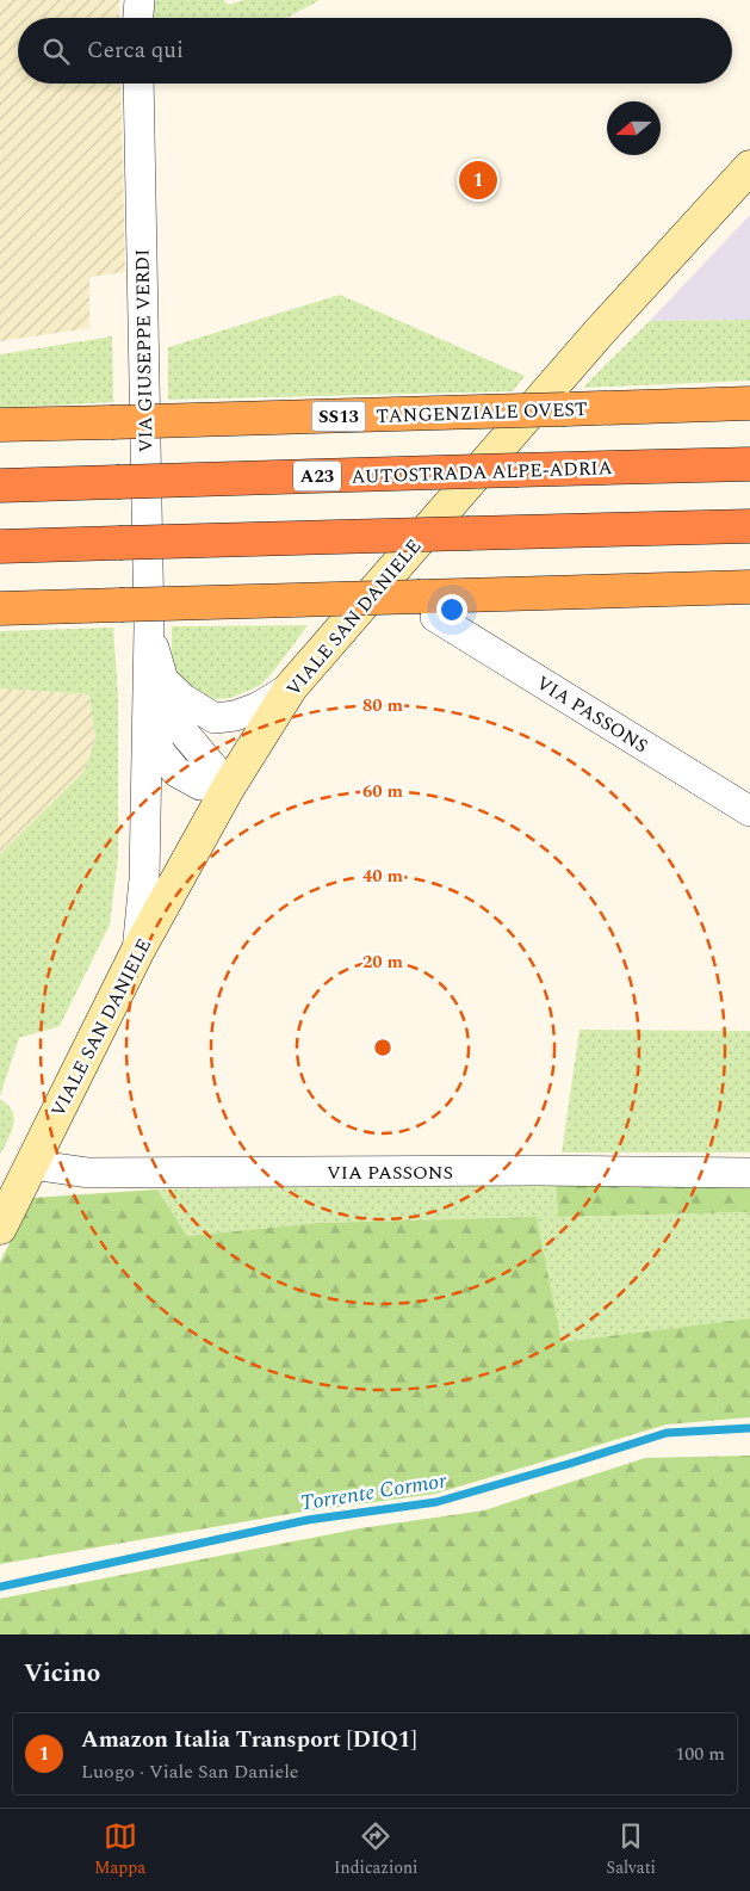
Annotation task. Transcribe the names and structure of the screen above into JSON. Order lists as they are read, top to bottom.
{
  "streets": {
    "highway": [
      "TANGENZIALE OVEST",
      "SS13",
      "AUTOSTRADA ALPE-ADRIA",
      "A23"
    ],
    "main road": ["VIALE SAN DANIELE"],
    "street": ["VIA GIUSEPPE VERDI", "VIA PASSONS"]
  },
  "crossings": [
    ["VIA GIUSEPPE VERDI", "VIALE SAN DANIELE"],
    ["VIALE SAN DANIELE", "VIA PASSONS"]
  ],
  "water": ["Torrente Cormor"],
  "north": "left",
  "page": {
    "search": "Cerca qui",
    "pins": "1",
    "heading": "Vicino",
    "list": [
      {
        "mark": "1",
        "name": "Amazon Italia Transport [DIQ1]",
        "note": "Luogo · Viale San Daniele",
        "value": "100 m"
      }
    ],
    "nav": ["Mappa", "Indicazioni", "Salvati"]
  },
  "rings": [
    "80 m",
    "60 m",
    "40 m",
    "20 m"
  ]
}
